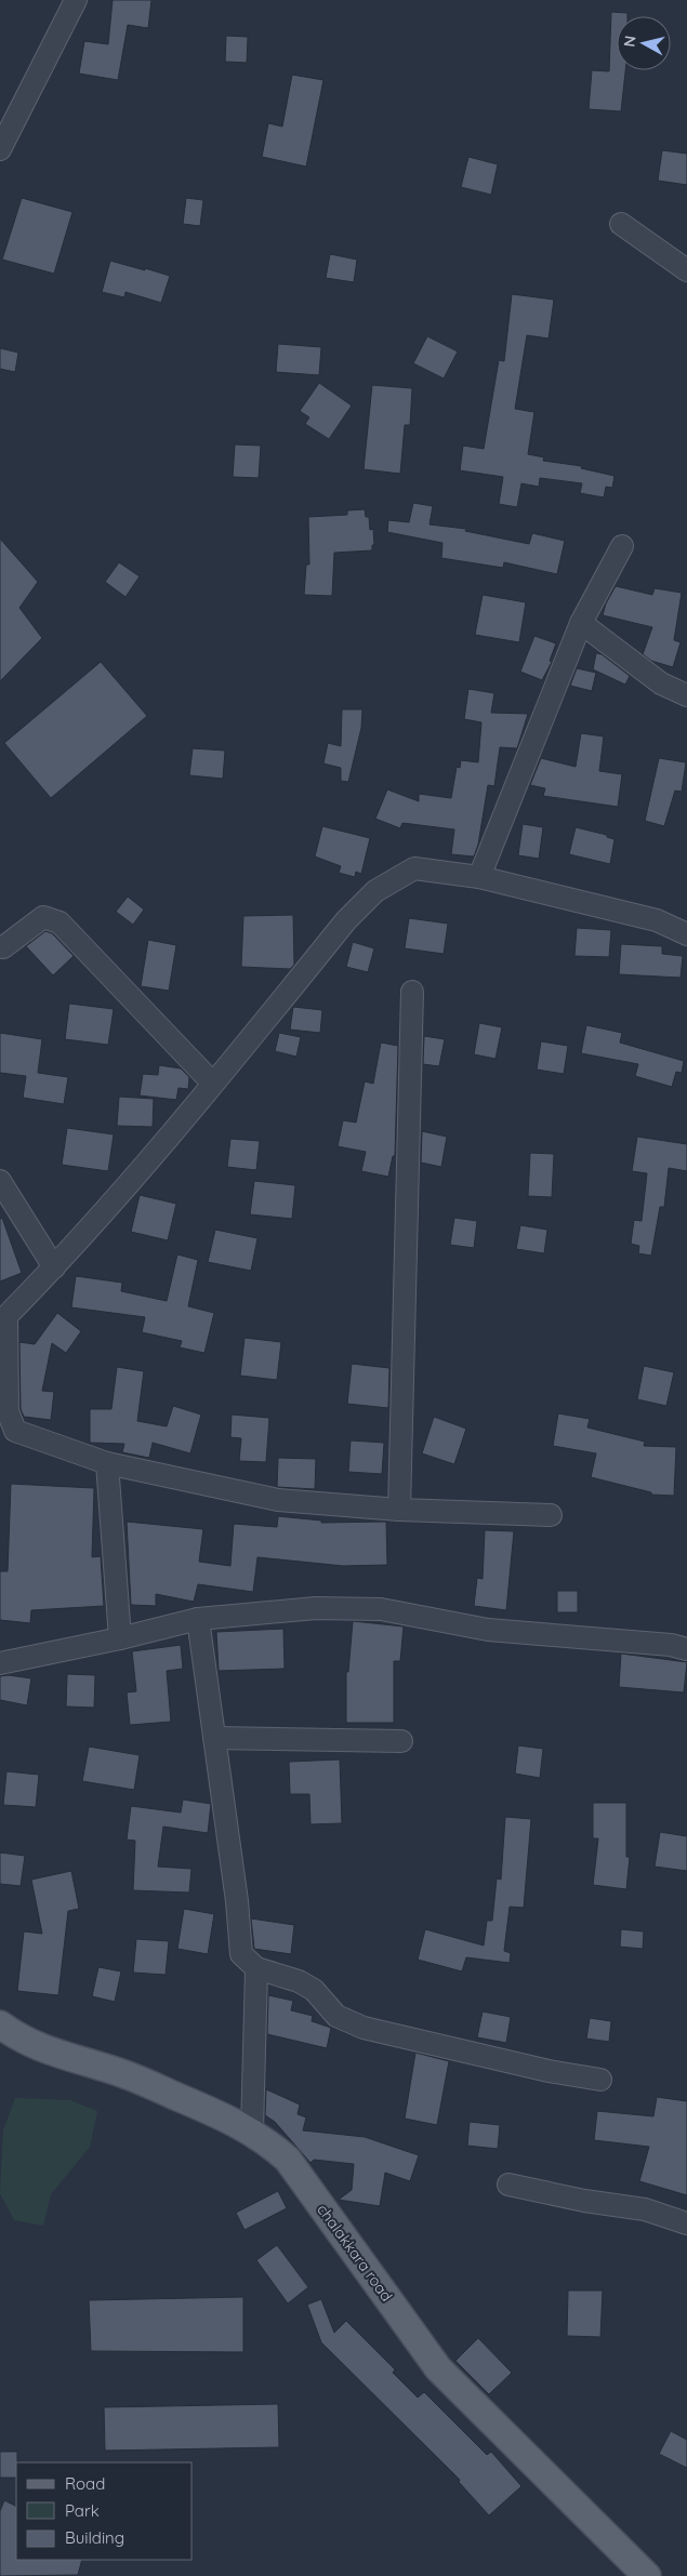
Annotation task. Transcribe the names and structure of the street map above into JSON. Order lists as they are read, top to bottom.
{
  "streets": {
    "main road": ["chalakkara road"]
  },
  "legend": ["Road", "Park", "Building"],
  "north": "left"
}
